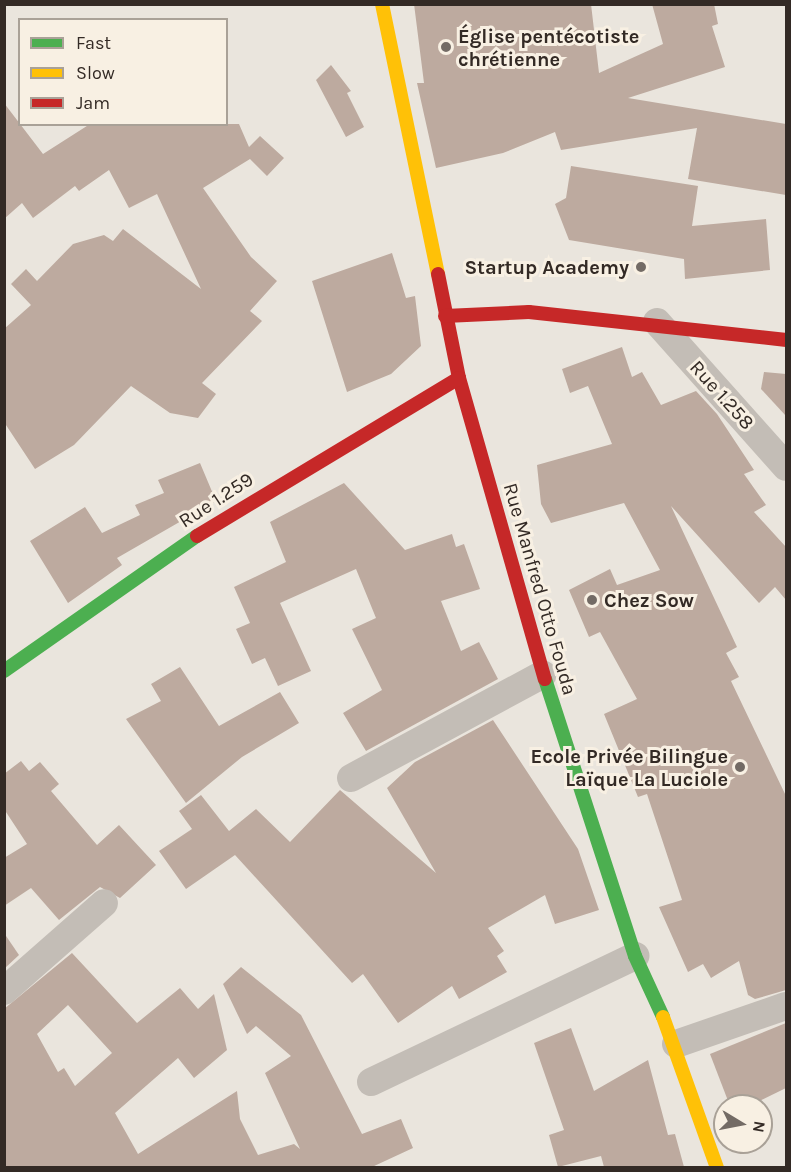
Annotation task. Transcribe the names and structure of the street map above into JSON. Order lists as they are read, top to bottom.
{
  "streets": {
    "street": ["Rue 1.258", "Rue 1.259", "Rue Manfred Otto Fouda"]
  },
  "crossings": [
    ["Rue 1.259", "Rue Manfred Otto Fouda"]
  ],
  "places": [
    "Église pentécotiste chrétienne",
    "Startup Academy",
    "Chez Sow",
    "Ecole Privée Bilingue Laïque La Luciole"
  ],
  "legend": ["Fast", "Slow", "Jam"],
  "north": "right"
}
